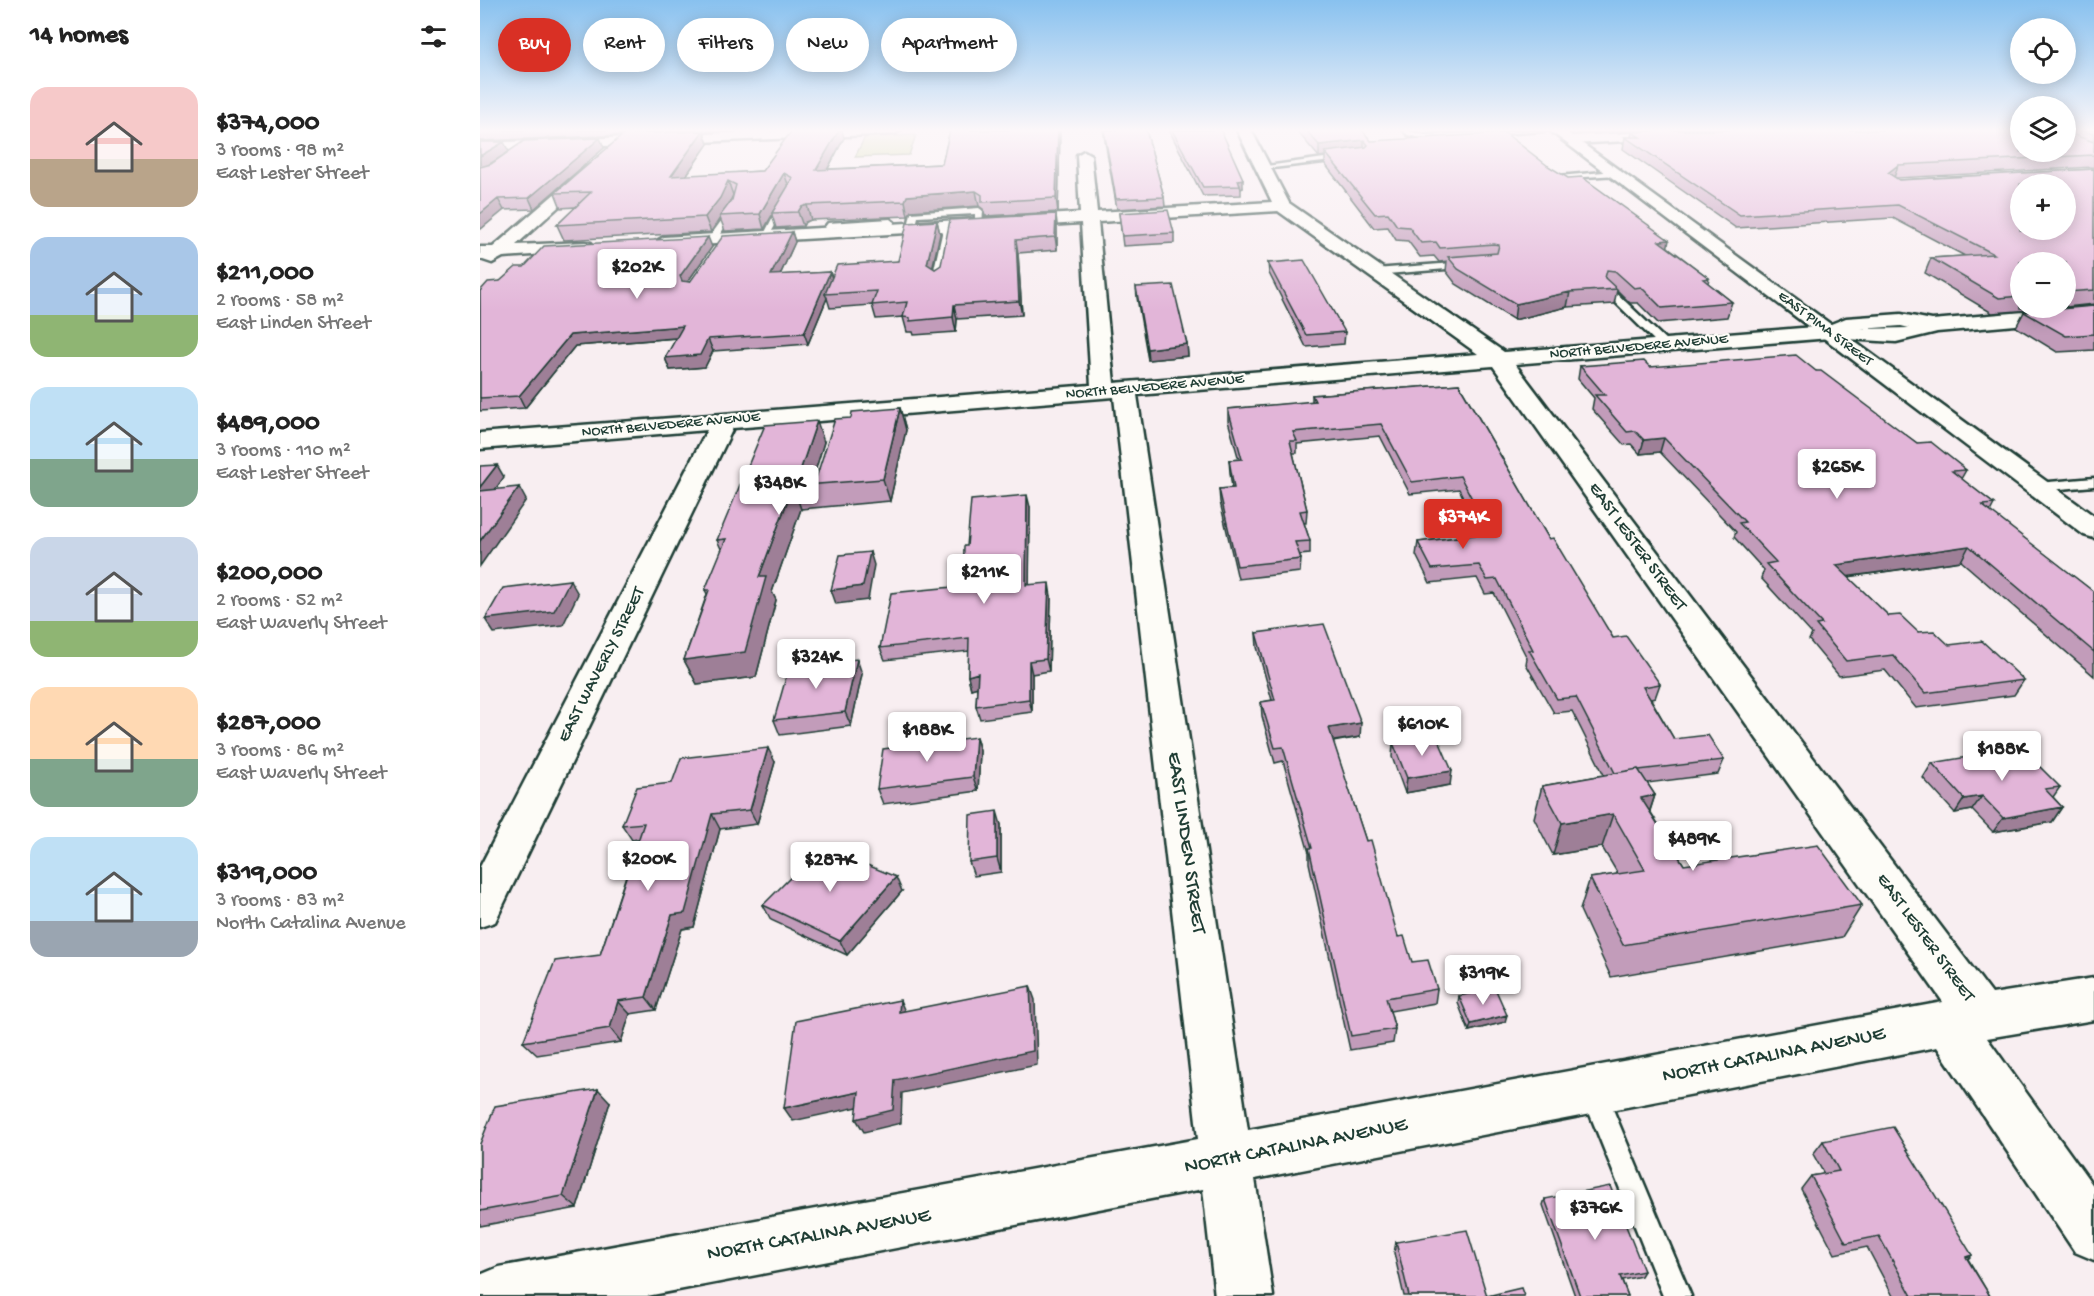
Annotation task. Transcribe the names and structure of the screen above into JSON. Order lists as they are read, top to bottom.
{
  "streets": {
    "street": [
      "EAST PIMA STREET",
      "NORTH BELVEDERE AVENUE",
      "EAST LESTER STREET",
      "EAST WAVERLY STREET",
      "EAST LINDEN STREET",
      "NORTH CATALINA AVENUE"
    ]
  },
  "crossings": [
    ["EAST PIMA STREET", "NORTH BELVEDERE AVENUE"],
    ["NORTH BELVEDERE AVENUE", "EAST LESTER STREET"],
    ["NORTH BELVEDERE AVENUE", "EAST WAVERLY STREET"],
    ["NORTH BELVEDERE AVENUE", "EAST LINDEN STREET"],
    ["EAST LESTER STREET", "NORTH CATALINA AVENUE"],
    ["EAST LINDEN STREET", "NORTH CATALINA AVENUE"]
  ],
  "page": {
    "heading": "14 homes",
    "map_buttons": ["+", "−"],
    "chip": [
      "Buy",
      "Rent",
      "Filters",
      "New",
      "Apartment"
    ],
    "list": [
      {
        "name": "$374,000",
        "note": "3 rooms · 98 m² · East Lester Street"
      },
      {
        "name": "$211,000",
        "note": "2 rooms · 58 m² · East Linden Street"
      },
      {
        "name": "$489,000",
        "note": "3 rooms · 110 m² · East Lester Street"
      },
      {
        "name": "$200,000",
        "note": "2 rooms · 52 m² · East Waverly Street"
      },
      {
        "name": "$287,000",
        "note": "3 rooms · 86 m² · East Waverly Street"
      },
      {
        "name": "$319,000",
        "note": "3 rooms · 83 m² · North Catalina Avenue"
      }
    ],
    "price": [
      "$202K",
      "$265K",
      "$348K",
      "$374K",
      "$211K",
      "$324K",
      "$610K",
      "$188K",
      "$188K",
      "$489K",
      "$200K",
      "$287K",
      "$319K",
      "$376K"
    ]
  }
}
